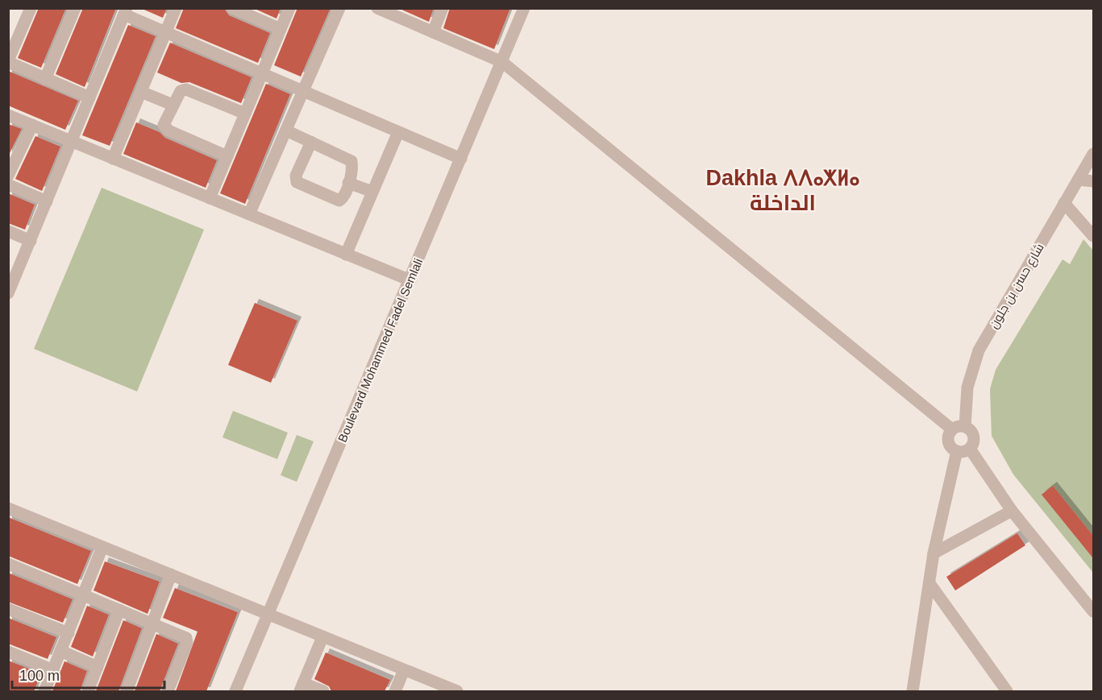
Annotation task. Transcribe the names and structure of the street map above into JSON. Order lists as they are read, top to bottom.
{
  "streets": {
    "street": ["شارع حسن بن جلون", "Boulevard Mohammed Fadel Semlali"]
  },
  "districts": ["Dakhla ⴷⴷⴰⵅⵍⴰ الداخلة"],
  "scale_bar": "100 m"
}
